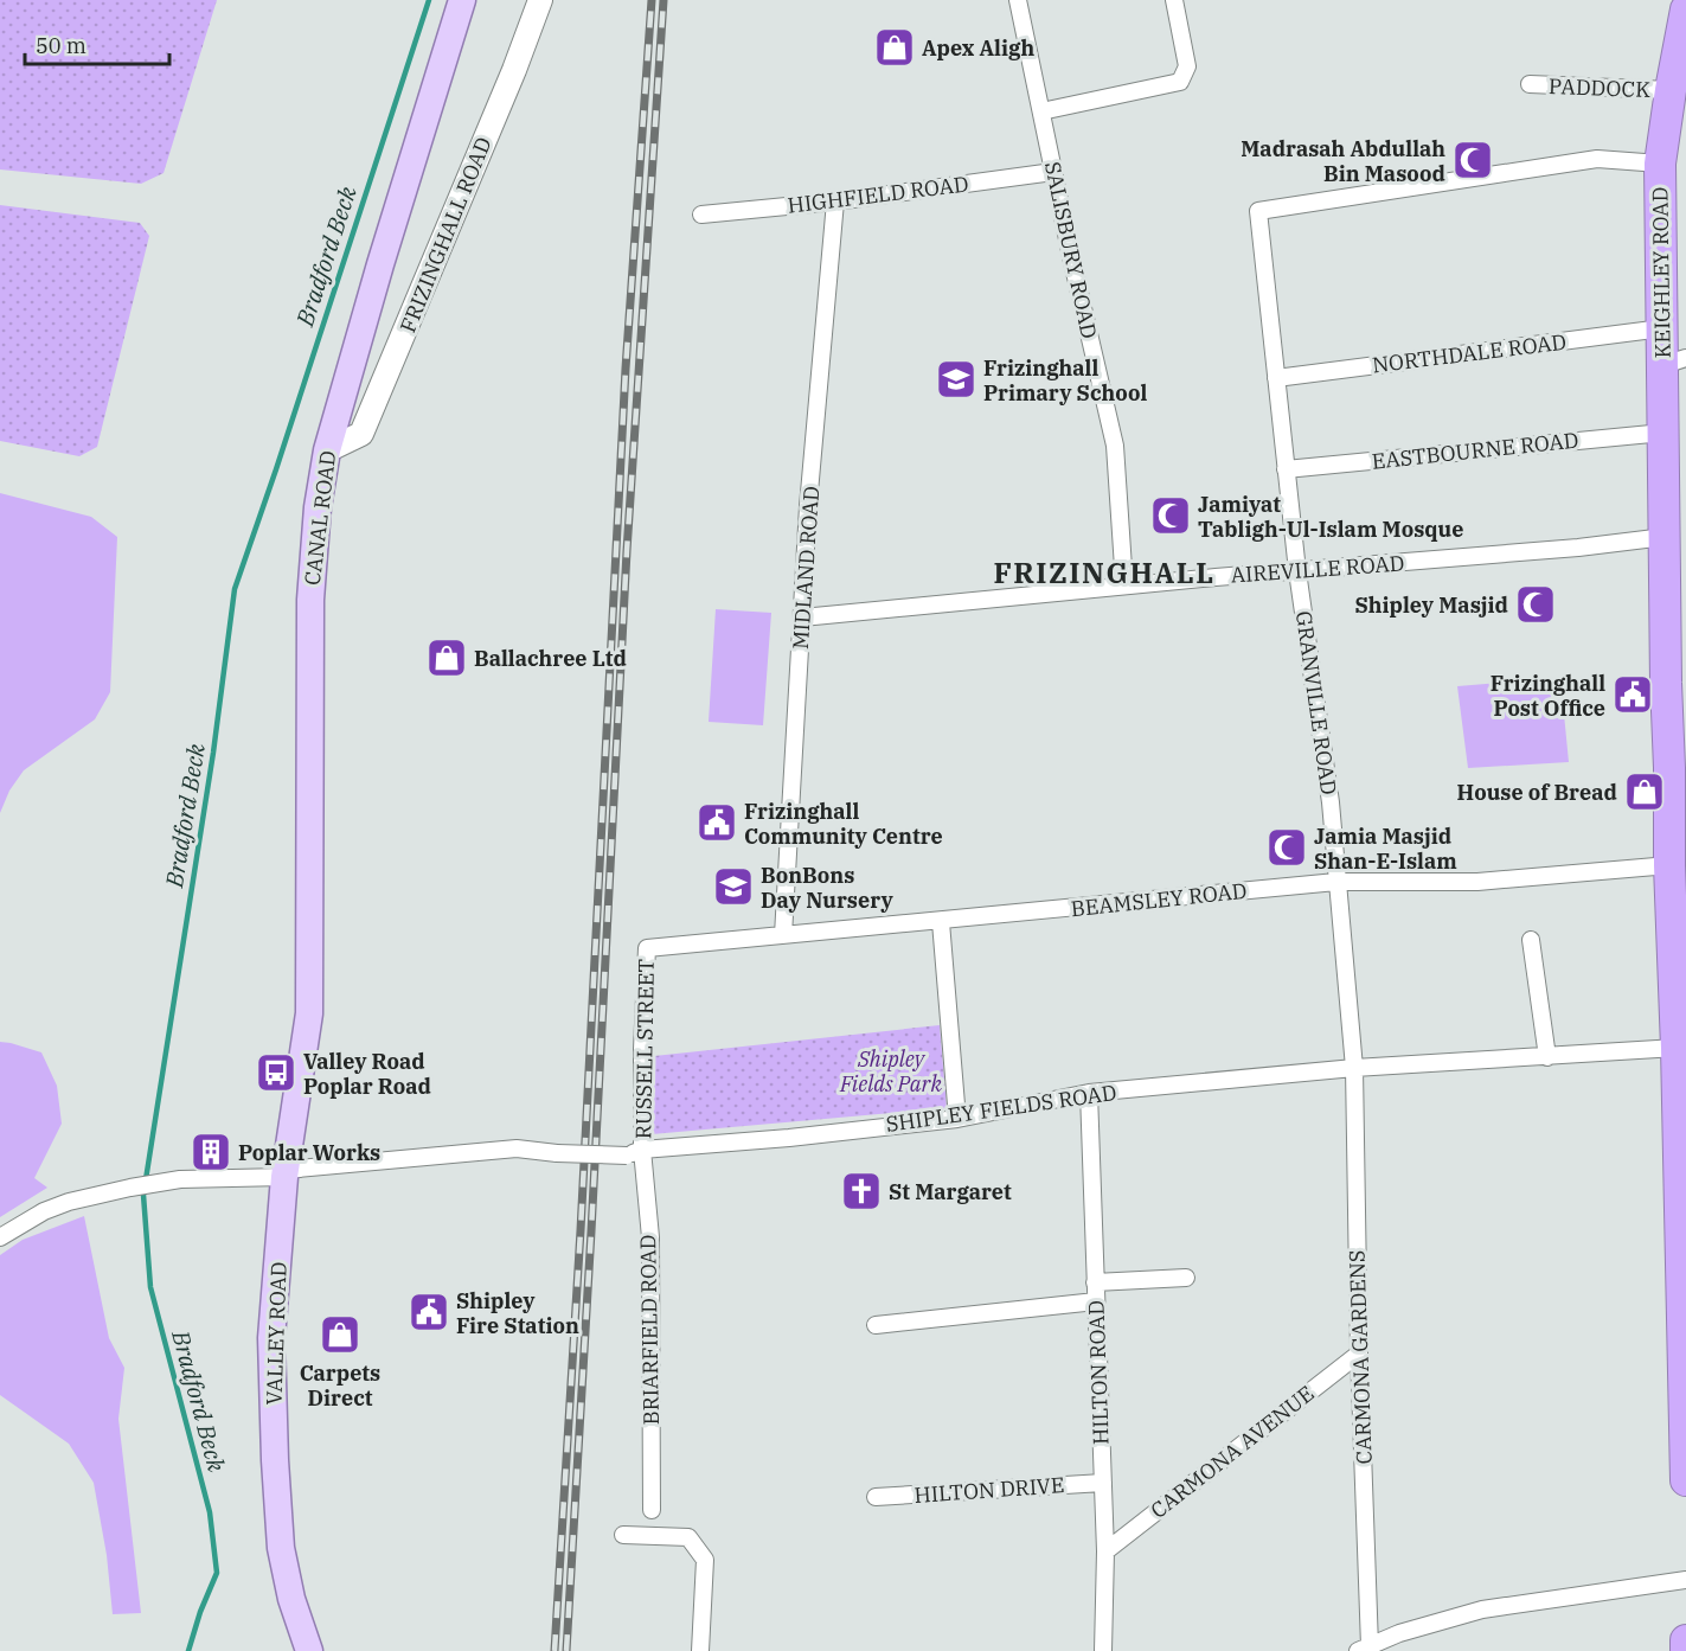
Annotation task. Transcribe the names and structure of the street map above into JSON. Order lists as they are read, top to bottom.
{
  "streets": {
    "highway": ["KEIGHLEY ROAD"],
    "main road": ["CANAL ROAD", "VALLEY ROAD"],
    "street": [
      "PADDOCK",
      "HIGHFIELD ROAD",
      "FRIZINGHALL ROAD",
      "SALISBURY ROAD",
      "NORTHDALE ROAD",
      "EASTBOURNE ROAD",
      "MIDLAND ROAD",
      "AIREVILLE ROAD",
      "GRANVILLE ROAD",
      "BEAMSLEY ROAD",
      "RUSSELL STREET",
      "SHIPLEY FIELDS ROAD",
      "BRIARFIELD ROAD",
      "CARMONA GARDENS",
      "HILTON ROAD",
      "CARMONA AVENUE",
      "HILTON DRIVE"
    ]
  },
  "crossings": [
    ["PADDOCK", "KEIGHLEY ROAD"],
    ["HIGHFIELD ROAD", "SALISBURY ROAD"],
    ["HIGHFIELD ROAD", "MIDLAND ROAD"],
    ["FRIZINGHALL ROAD", "CANAL ROAD"],
    ["SALISBURY ROAD", "AIREVILLE ROAD"],
    ["KEIGHLEY ROAD", "NORTHDALE ROAD"],
    ["KEIGHLEY ROAD", "EASTBOURNE ROAD"],
    ["KEIGHLEY ROAD", "AIREVILLE ROAD"],
    ["KEIGHLEY ROAD", "GRANVILLE ROAD"],
    ["KEIGHLEY ROAD", "BEAMSLEY ROAD"],
    ["KEIGHLEY ROAD", "SHIPLEY FIELDS ROAD"],
    ["NORTHDALE ROAD", "GRANVILLE ROAD"],
    ["EASTBOURNE ROAD", "GRANVILLE ROAD"],
    ["CANAL ROAD", "VALLEY ROAD"],
    ["MIDLAND ROAD", "AIREVILLE ROAD"],
    ["MIDLAND ROAD", "BEAMSLEY ROAD"],
    ["AIREVILLE ROAD", "GRANVILLE ROAD"],
    ["GRANVILLE ROAD", "BEAMSLEY ROAD"],
    ["GRANVILLE ROAD", "SHIPLEY FIELDS ROAD"],
    ["GRANVILLE ROAD", "CARMONA GARDENS"],
    ["BEAMSLEY ROAD", "RUSSELL STREET"],
    ["RUSSELL STREET", "SHIPLEY FIELDS ROAD"],
    ["RUSSELL STREET", "BRIARFIELD ROAD"],
    ["SHIPLEY FIELDS ROAD", "BRIARFIELD ROAD"],
    ["SHIPLEY FIELDS ROAD", "VALLEY ROAD"],
    ["SHIPLEY FIELDS ROAD", "CARMONA GARDENS"],
    ["SHIPLEY FIELDS ROAD", "HILTON ROAD"],
    ["CARMONA GARDENS", "CARMONA AVENUE"],
    ["HILTON ROAD", "CARMONA AVENUE"],
    ["HILTON ROAD", "HILTON DRIVE"]
  ],
  "districts": ["FRIZINGHALL"],
  "water": ["Bradford Beck"],
  "parks": ["Shipley Fields Park"],
  "places": {
    "shop": [
      "Apex Aligh",
      "Ballachree Ltd",
      "House of Bread",
      "Carpets Direct"
    ],
    "mosque": [
      "Madrasah Abdullah Bin Masood",
      "Jamiyat Tabligh-Ul-Islam Mosque",
      "Shipley Masjid",
      "Jamia Masjid Shan-E-Islam"
    ],
    "school or university": ["Frizinghall Primary School", "BonBons Day Nursery"],
    "public building": ["Frizinghall Post Office", "Frizinghall Community Centre", "Shipley Fire Station"],
    "bus stop": ["Valley Road Poplar Road"],
    "building": ["Poplar Works"],
    "church": ["St Margaret"]
  },
  "scale_bar": "50 m"
}
